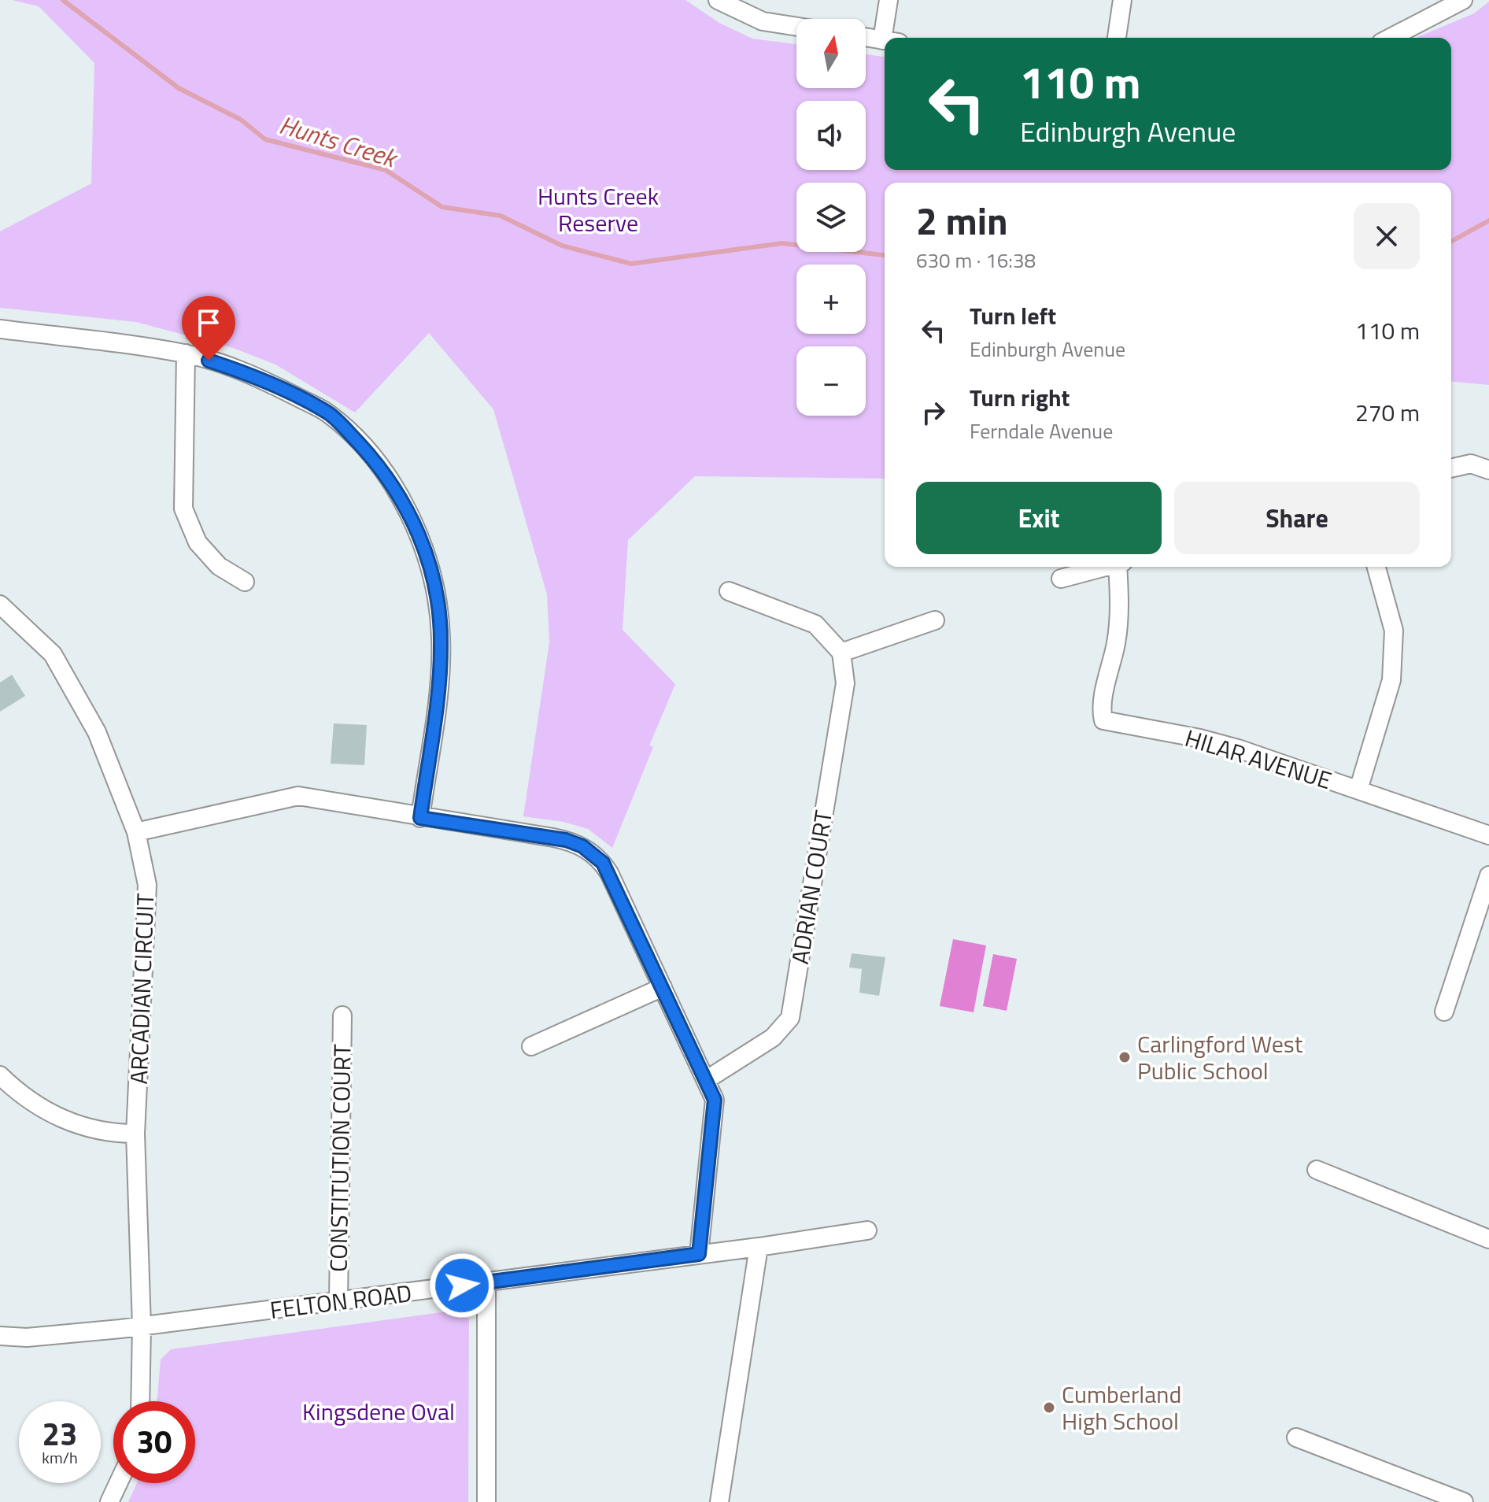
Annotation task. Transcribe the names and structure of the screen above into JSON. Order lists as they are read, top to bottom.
{
  "streets": {
    "street": [
      "HILAR AVENUE",
      "ADRIAN COURT",
      "ARCADIAN CIRCUIT",
      "CONSTITUTION COURT",
      "FELTON ROAD"
    ]
  },
  "crossings": [
    ["ARCADIAN CIRCUIT", "FELTON ROAD"],
    ["CONSTITUTION COURT", "FELTON ROAD"]
  ],
  "water": ["Hunts Creek"],
  "parks": ["Hunts Creek Reserve", "Kingsdene Oval"],
  "places": ["Carlingford West Public School", "Cumberland High School"],
  "north": "top",
  "page": {
    "map_buttons": ["+", "−"],
    "turn": ["110 m", "Edinburgh Avenue"],
    "heading": ["2 min", "630 m · 16:38"],
    "list": [
      {
        "name": "Turn left",
        "note": "Edinburgh Avenue",
        "value": "110 m"
      },
      {
        "name": "Turn right",
        "note": "Ferndale Avenue",
        "value": "270 m"
      }
    ],
    "buttons": ["Exit", "Share"],
    "speed": "23 km/h",
    "limit": "30"
  }
}
